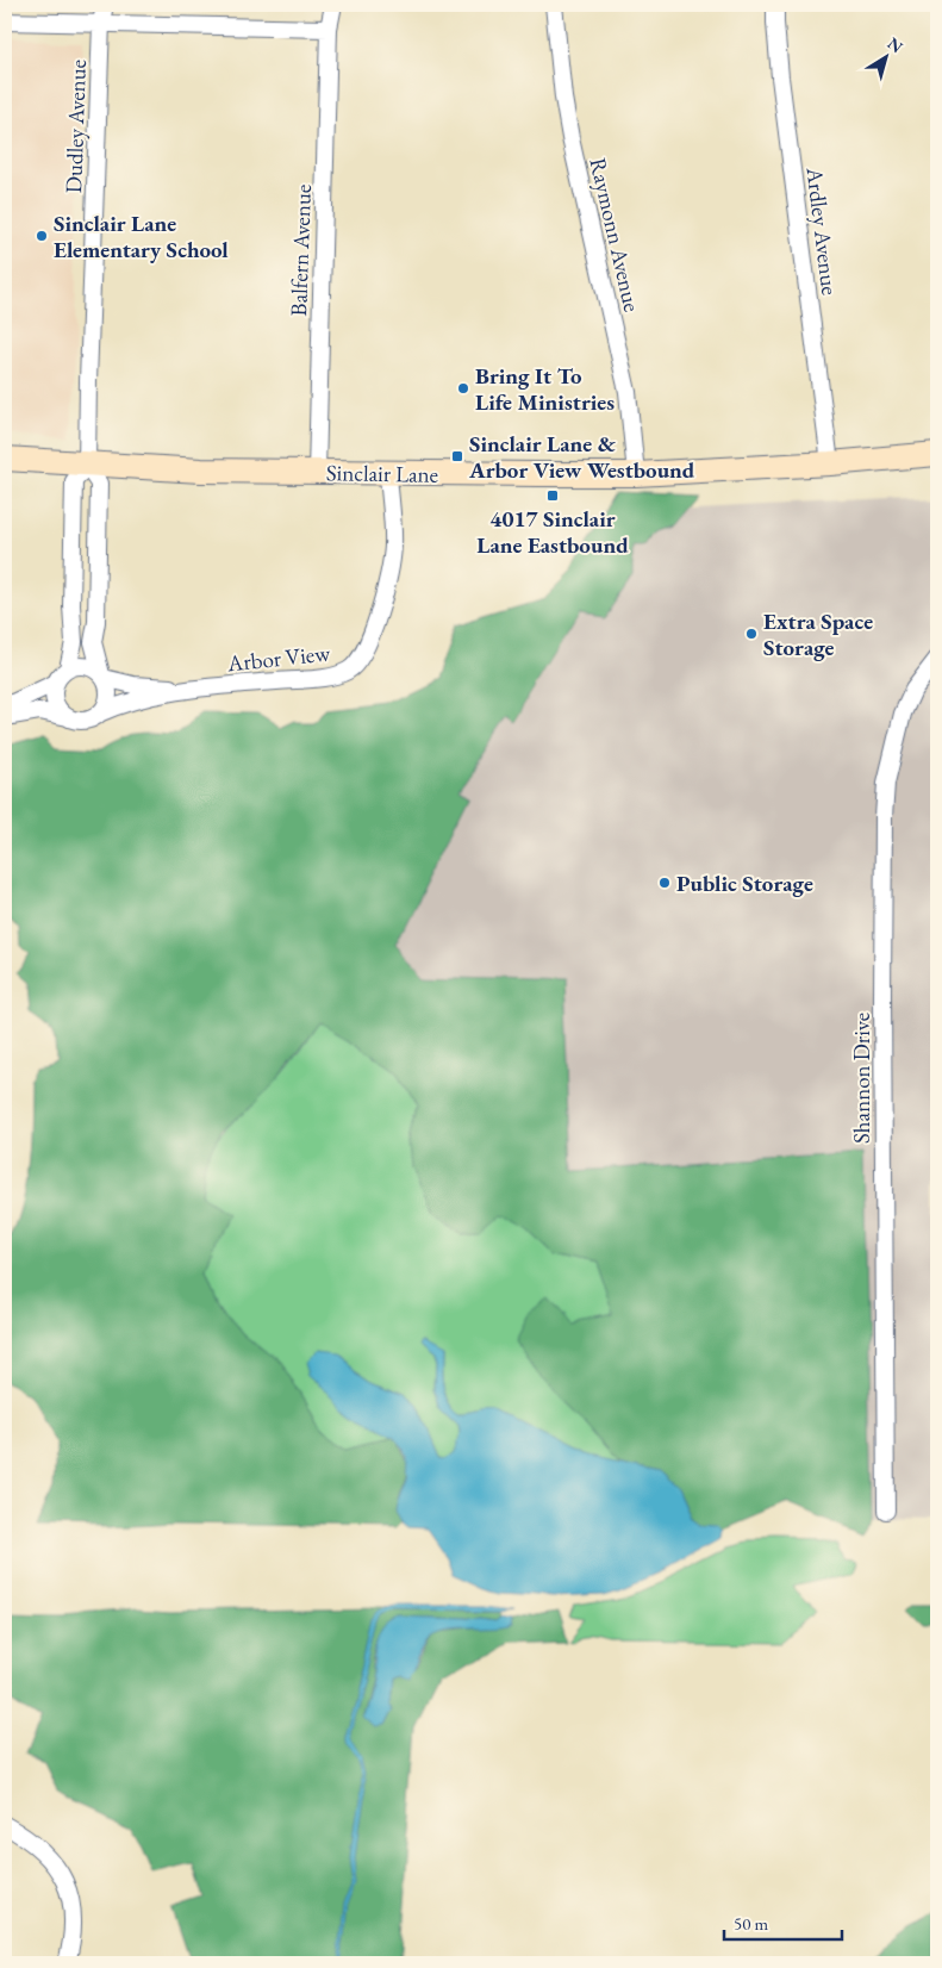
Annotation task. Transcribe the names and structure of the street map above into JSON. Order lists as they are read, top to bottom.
{
  "streets": {
    "main road": ["Sinclair Lane"],
    "street": [
      "Dudley Avenue",
      "Ardley Avenue",
      "Raymonn Avenue",
      "Balfern Avenue",
      "Arbor View",
      "Shannon Drive"
    ]
  },
  "crossings": [
    ["Dudley Avenue", "Sinclair Lane"],
    ["Ardley Avenue", "Sinclair Lane"],
    ["Raymonn Avenue", "Sinclair Lane"],
    ["Balfern Avenue", "Sinclair Lane"],
    ["Sinclair Lane", "Arbor View"]
  ],
  "places": {
    "other": [
      "Sinclair Lane Elementary School",
      "Bring It To Life Ministries",
      "Extra Space Storage",
      "Public Storage"
    ],
    "transit": ["Sinclair Lane & Arbor View Westbound", "4017 Sinclair Lane Eastbound"]
  },
  "scale_bar": "50 m",
  "north": "top right"
}
